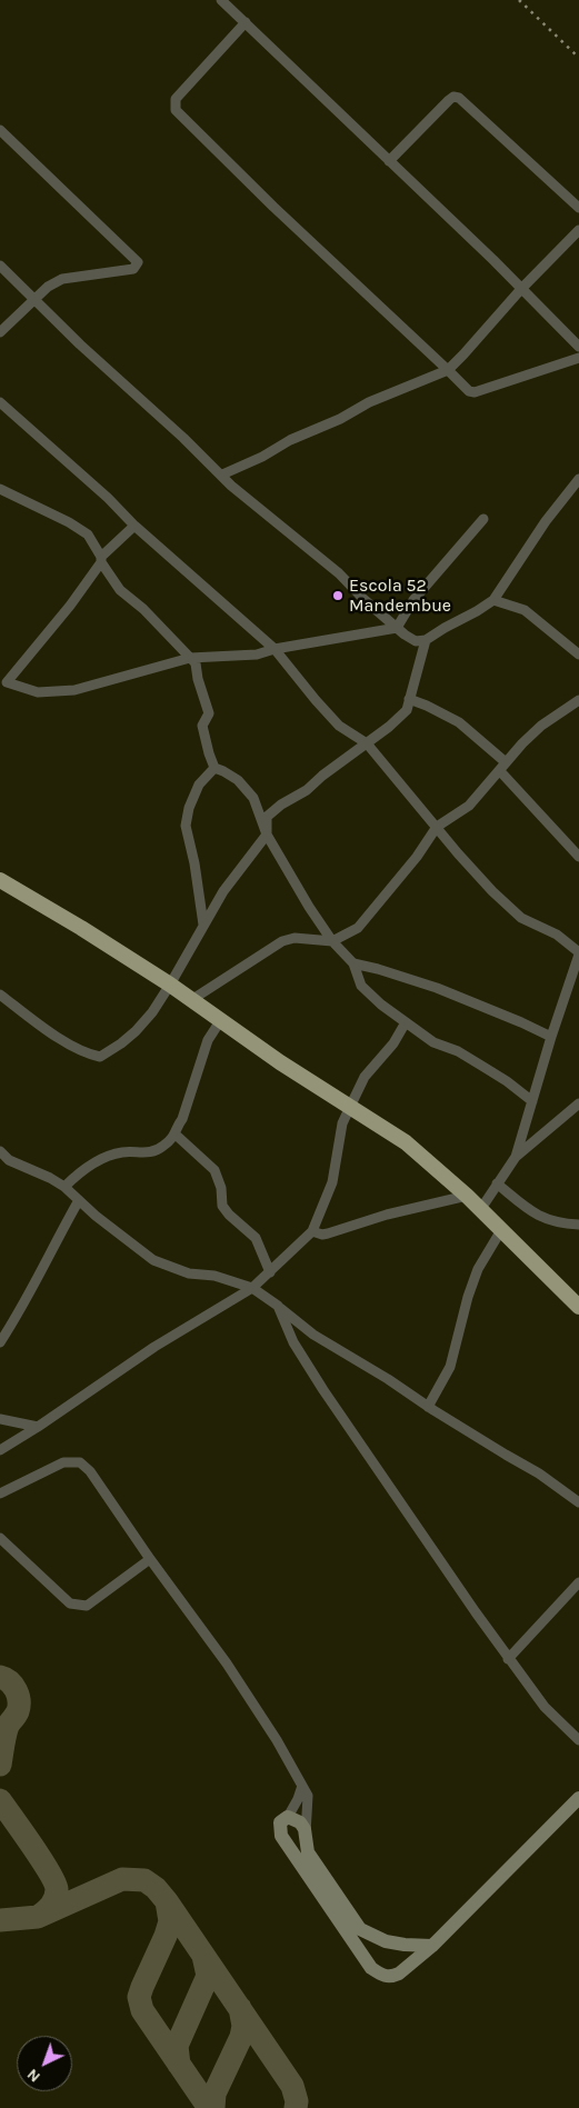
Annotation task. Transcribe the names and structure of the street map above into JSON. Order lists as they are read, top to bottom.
{
  "places": ["Escola 52 Mandembue"],
  "north": "bottom left"
}
